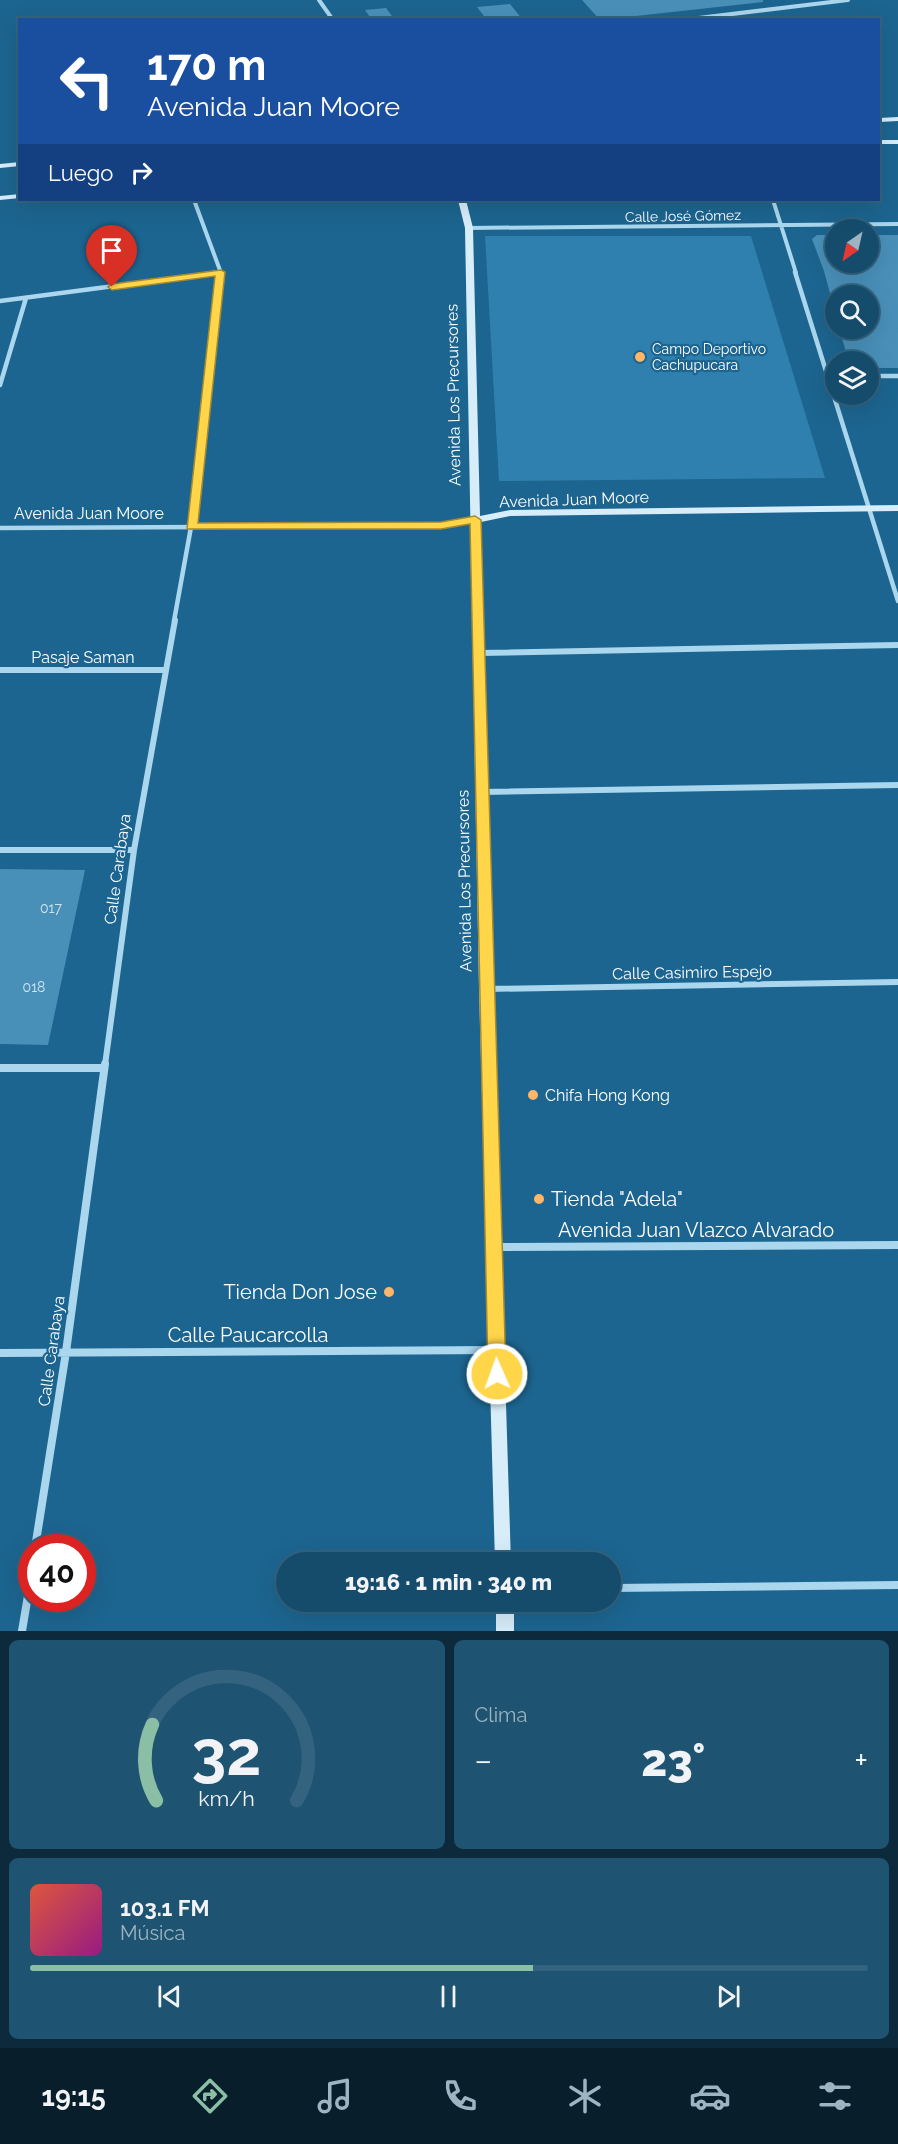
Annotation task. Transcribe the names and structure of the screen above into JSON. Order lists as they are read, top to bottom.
{
  "streets": {
    "street": [
      "Calle José Gómez",
      "Avenida Los Precursores",
      "Avenida Juan Moore",
      "Pasaje Saman",
      "Calle Carabaya",
      "Calle Casimiro Espejo",
      "Avenida Juan Vlazco Alvarado",
      "Calle Paucarcolla"
    ]
  },
  "crossings": [
    ["Calle José Gómez", "Avenida Los Precursores"],
    ["Avenida Los Precursores", "Avenida Juan Moore"],
    ["Avenida Los Precursores", "Calle Casimiro Espejo"],
    ["Avenida Los Precursores", "Avenida Juan Vlazco Alvarado"],
    ["Avenida Los Precursores", "Calle Paucarcolla"],
    ["Avenida Juan Moore", "Calle Carabaya"],
    ["Pasaje Saman", "Calle Carabaya"],
    ["Calle Carabaya", "Calle Paucarcolla"]
  ],
  "places": [
    "Campo Deportivo Cachupucara",
    "Chifa Hong Kong",
    "Tienda \"Adela\"",
    "Tienda Don Jose"
  ],
  "house_numbers": ["017", "018"],
  "north": "bottom left",
  "page": {
    "turn": ["170 m", "Avenida Juan Moore"],
    "then": "Luego",
    "limit": "40",
    "trip": "19:16 · 1 min · 340 m",
    "tile": "Clima",
    "heat": ["−", "23°", "+"],
    "song": ["103.1 FM", "Música"],
    "tabs": "19:15",
    "gauge": ["32", "km/h"]
  }
}
